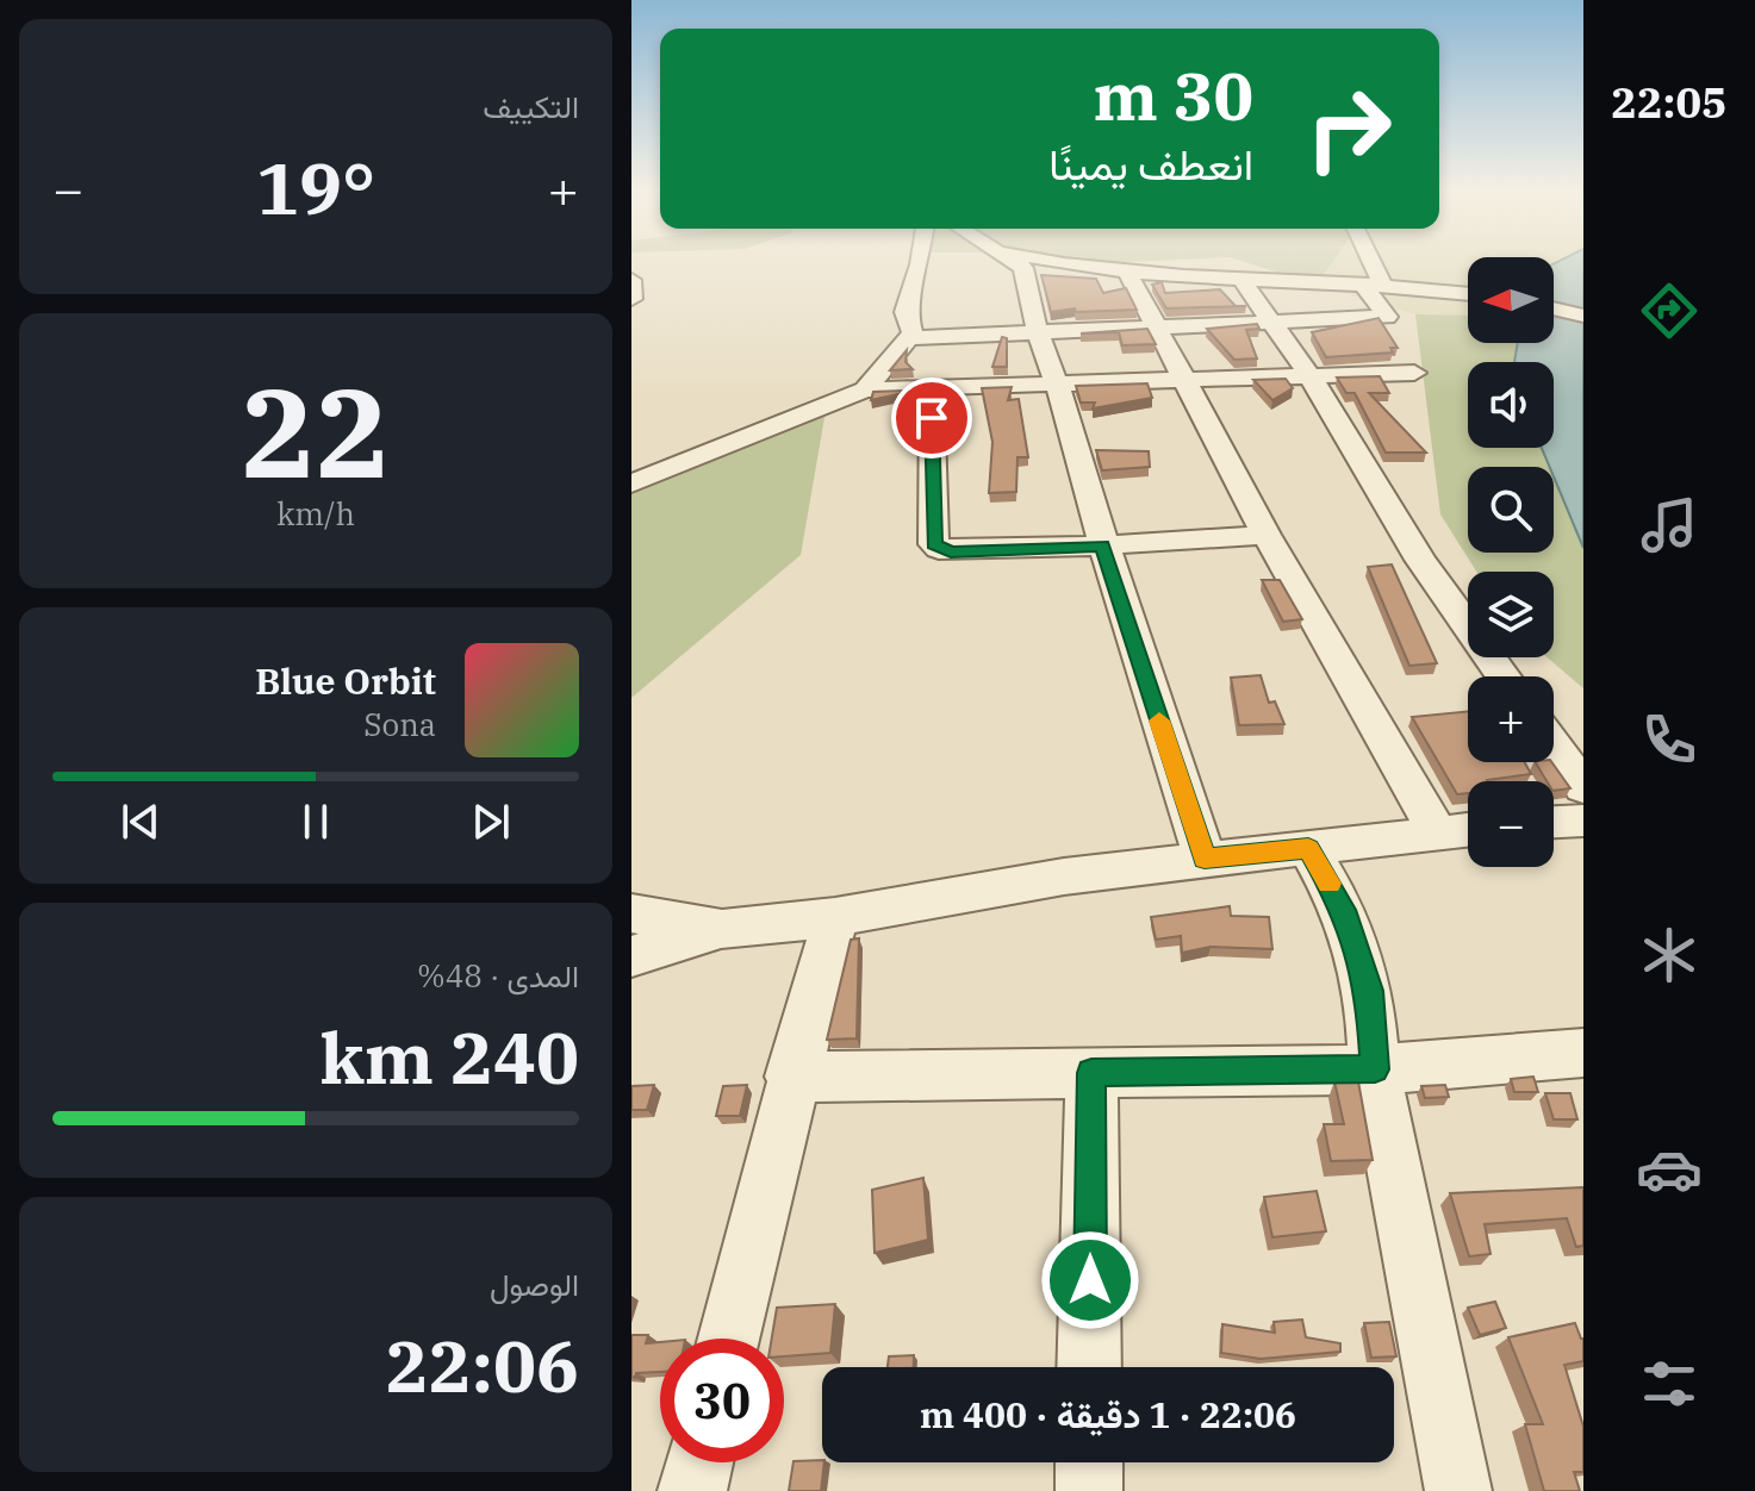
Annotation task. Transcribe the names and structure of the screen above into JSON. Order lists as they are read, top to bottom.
{
  "north": "left",
  "page": {
    "tabs": "22:05",
    "tile": [
      "التكييف",
      ["22", "km/h"],
      ["المدى · 48%", "240 km"],
      ["الوصول", "22:06"]
    ],
    "turn": ["30 m", "انعطف يمينًا"],
    "heat": ["−", "19°", "+"],
    "map_buttons": ["+", "−"],
    "song": ["Blue Orbit", "Sona"],
    "limit": "30",
    "trip": "22:06 · 1 دقيقة · 400 m"
  }
}
